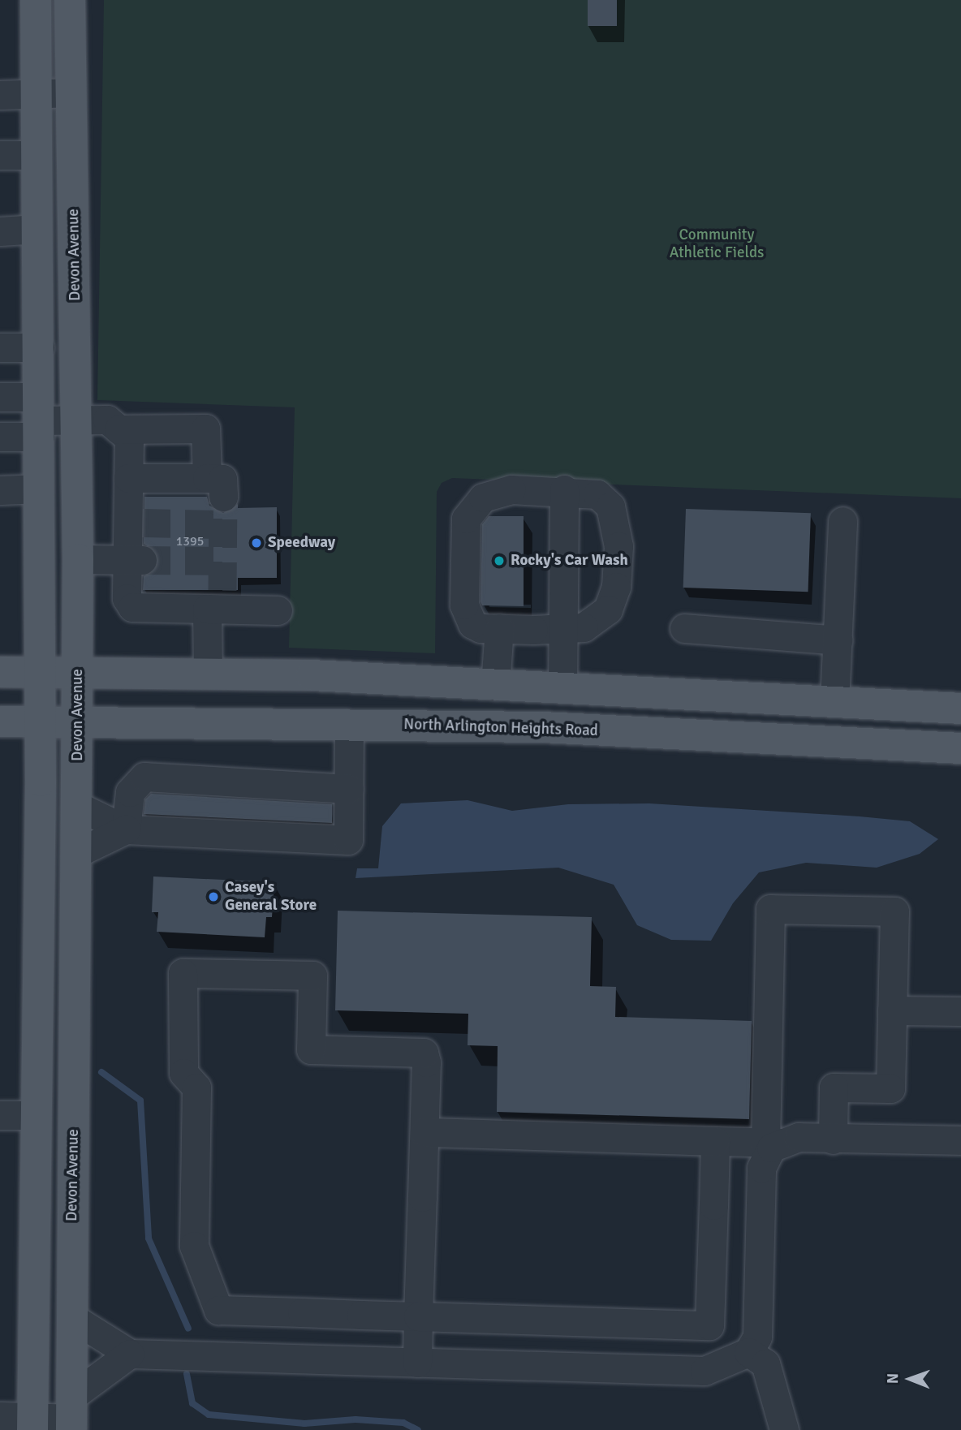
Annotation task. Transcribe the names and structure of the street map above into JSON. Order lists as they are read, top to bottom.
{
  "streets": {
    "main road": ["Devon Avenue", "North Arlington Heights Road"]
  },
  "crossings": [
    ["Devon Avenue", "North Arlington Heights Road"]
  ],
  "parks": ["Community Athletic Fields"],
  "places": ["Speedway", "Rocky's Car Wash", "Casey's General Store"],
  "house_numbers": ["1395"],
  "north": "left"
}
